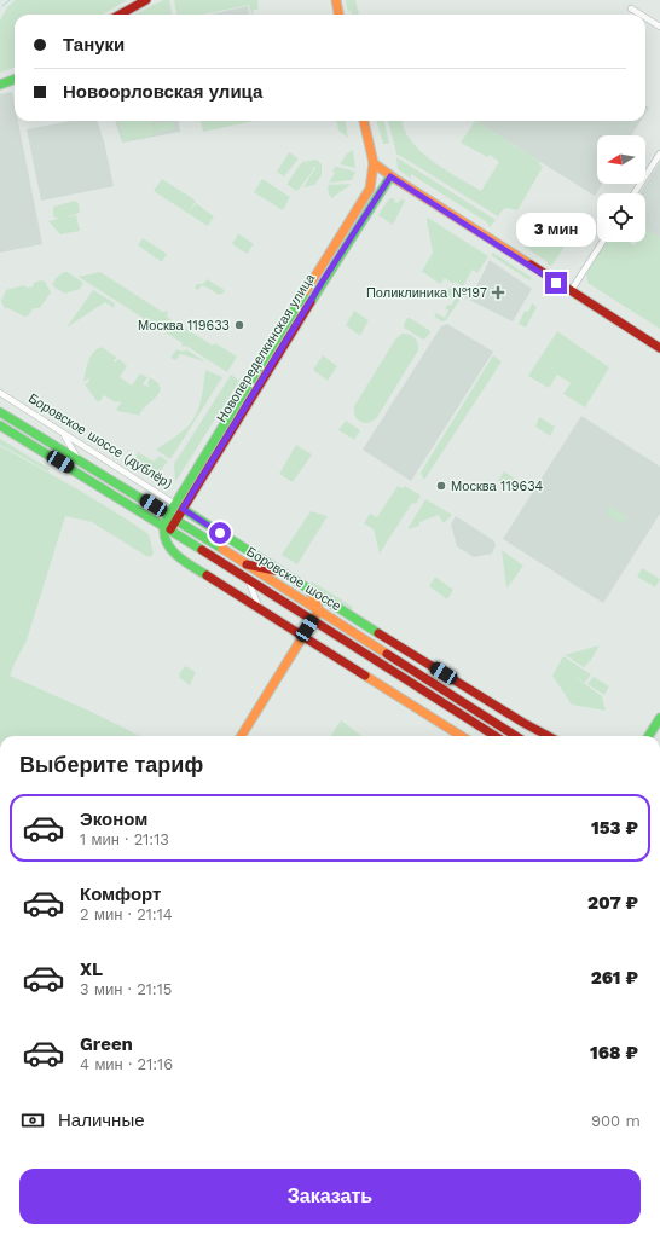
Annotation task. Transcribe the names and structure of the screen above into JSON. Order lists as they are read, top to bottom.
{
  "streets": {
    "main road": ["Новопеределкинская улица", "Боровское шоссе (дублёр)", "Боровское шоссе"]
  },
  "crossings": [
    ["Новопеределкинская улица", "Боровское шоссе (дублёр)"],
    ["Новопеределкинская улица", "Боровское шоссе"]
  ],
  "places": {
    "health": ["Поликлиника №197"],
    "other": ["Москва 119633", "Москва 119634"]
  },
  "north": "left",
  "page": {
    "banner": ["Тануки", "Новоорловская улица"],
    "bubble": "3 мин",
    "heading": "Выберите тариф",
    "list": [
      {
        "name": "Эконом",
        "note": "1 мин · 21:13",
        "value": "153 ₽"
      },
      {
        "name": "Комфорт",
        "note": "2 мин · 21:14",
        "value": "207 ₽"
      },
      {
        "name": "XL",
        "note": "3 мин · 21:15",
        "value": "261 ₽"
      },
      {
        "name": "Green",
        "note": "4 мин · 21:16",
        "value": "168 ₽"
      }
    ],
    "pay": ["Наличные", "900 m"],
    "buttons": "Заказать"
  }
}
